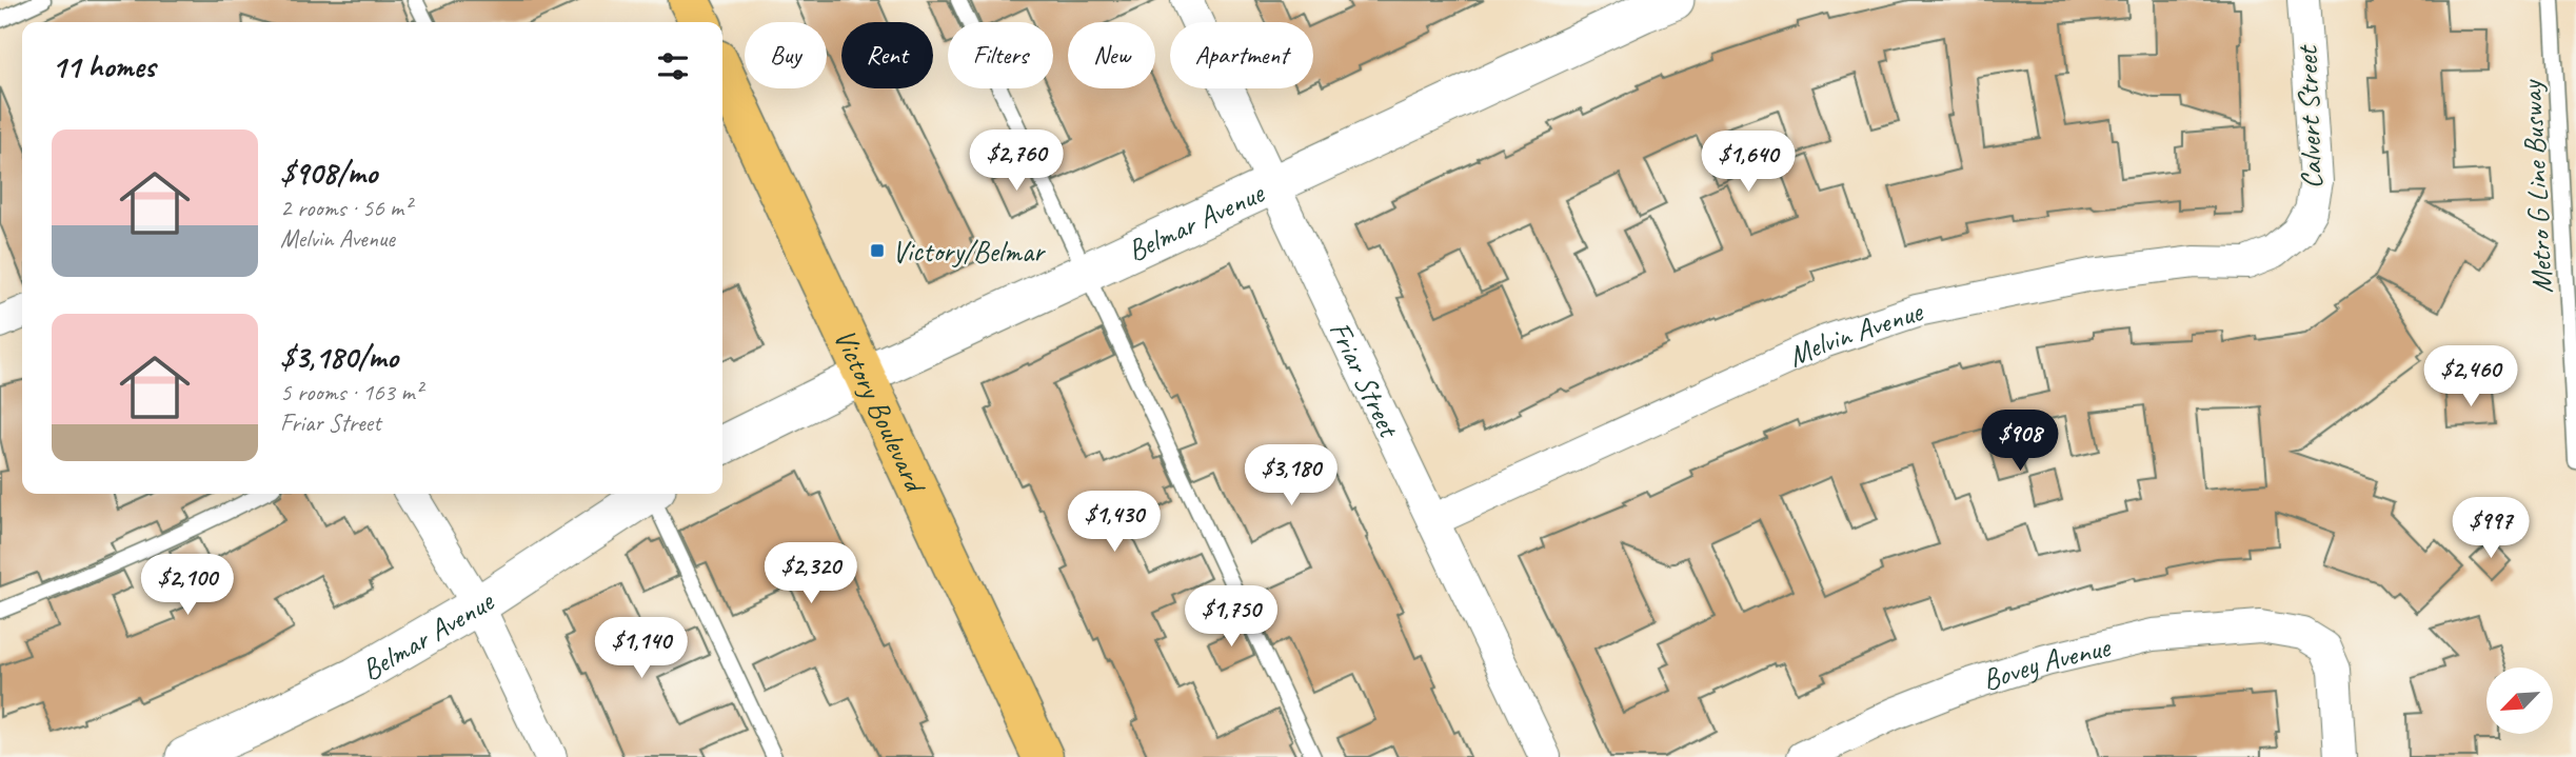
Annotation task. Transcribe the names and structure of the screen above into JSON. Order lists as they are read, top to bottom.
{
  "streets": {
    "main road": ["Victory Boulevard"],
    "street": [
      "Calvert Street",
      "Belmar Avenue",
      "Melvin Avenue",
      "Friar Street",
      "Bovey Avenue"
    ],
    "lane": ["Metro G Line Busway"]
  },
  "crossings": [
    ["Calvert Street", "Melvin Avenue"],
    ["Belmar Avenue", "Friar Street"],
    ["Belmar Avenue", "Victory Boulevard"],
    ["Melvin Avenue", "Friar Street"]
  ],
  "places": {
    "transit": ["Victory/Belmar"]
  },
  "north": "bottom left",
  "page": {
    "chip": [
      "Buy",
      "Rent",
      "Filters",
      "New",
      "Apartment"
    ],
    "heading": "11 homes",
    "list": [
      {
        "name": "$908/mo",
        "note": "2 rooms · 56 m² · Melvin Avenue"
      },
      {
        "name": "$3,180/mo",
        "note": "5 rooms · 163 m² · Friar Street"
      }
    ],
    "price": [
      "$2,760",
      "$1,640",
      "$2,460",
      "$908",
      "$3,180",
      "$1,430",
      "$997",
      "$2,320",
      "$2,100",
      "$1,750",
      "$1,140"
    ]
  }
}
